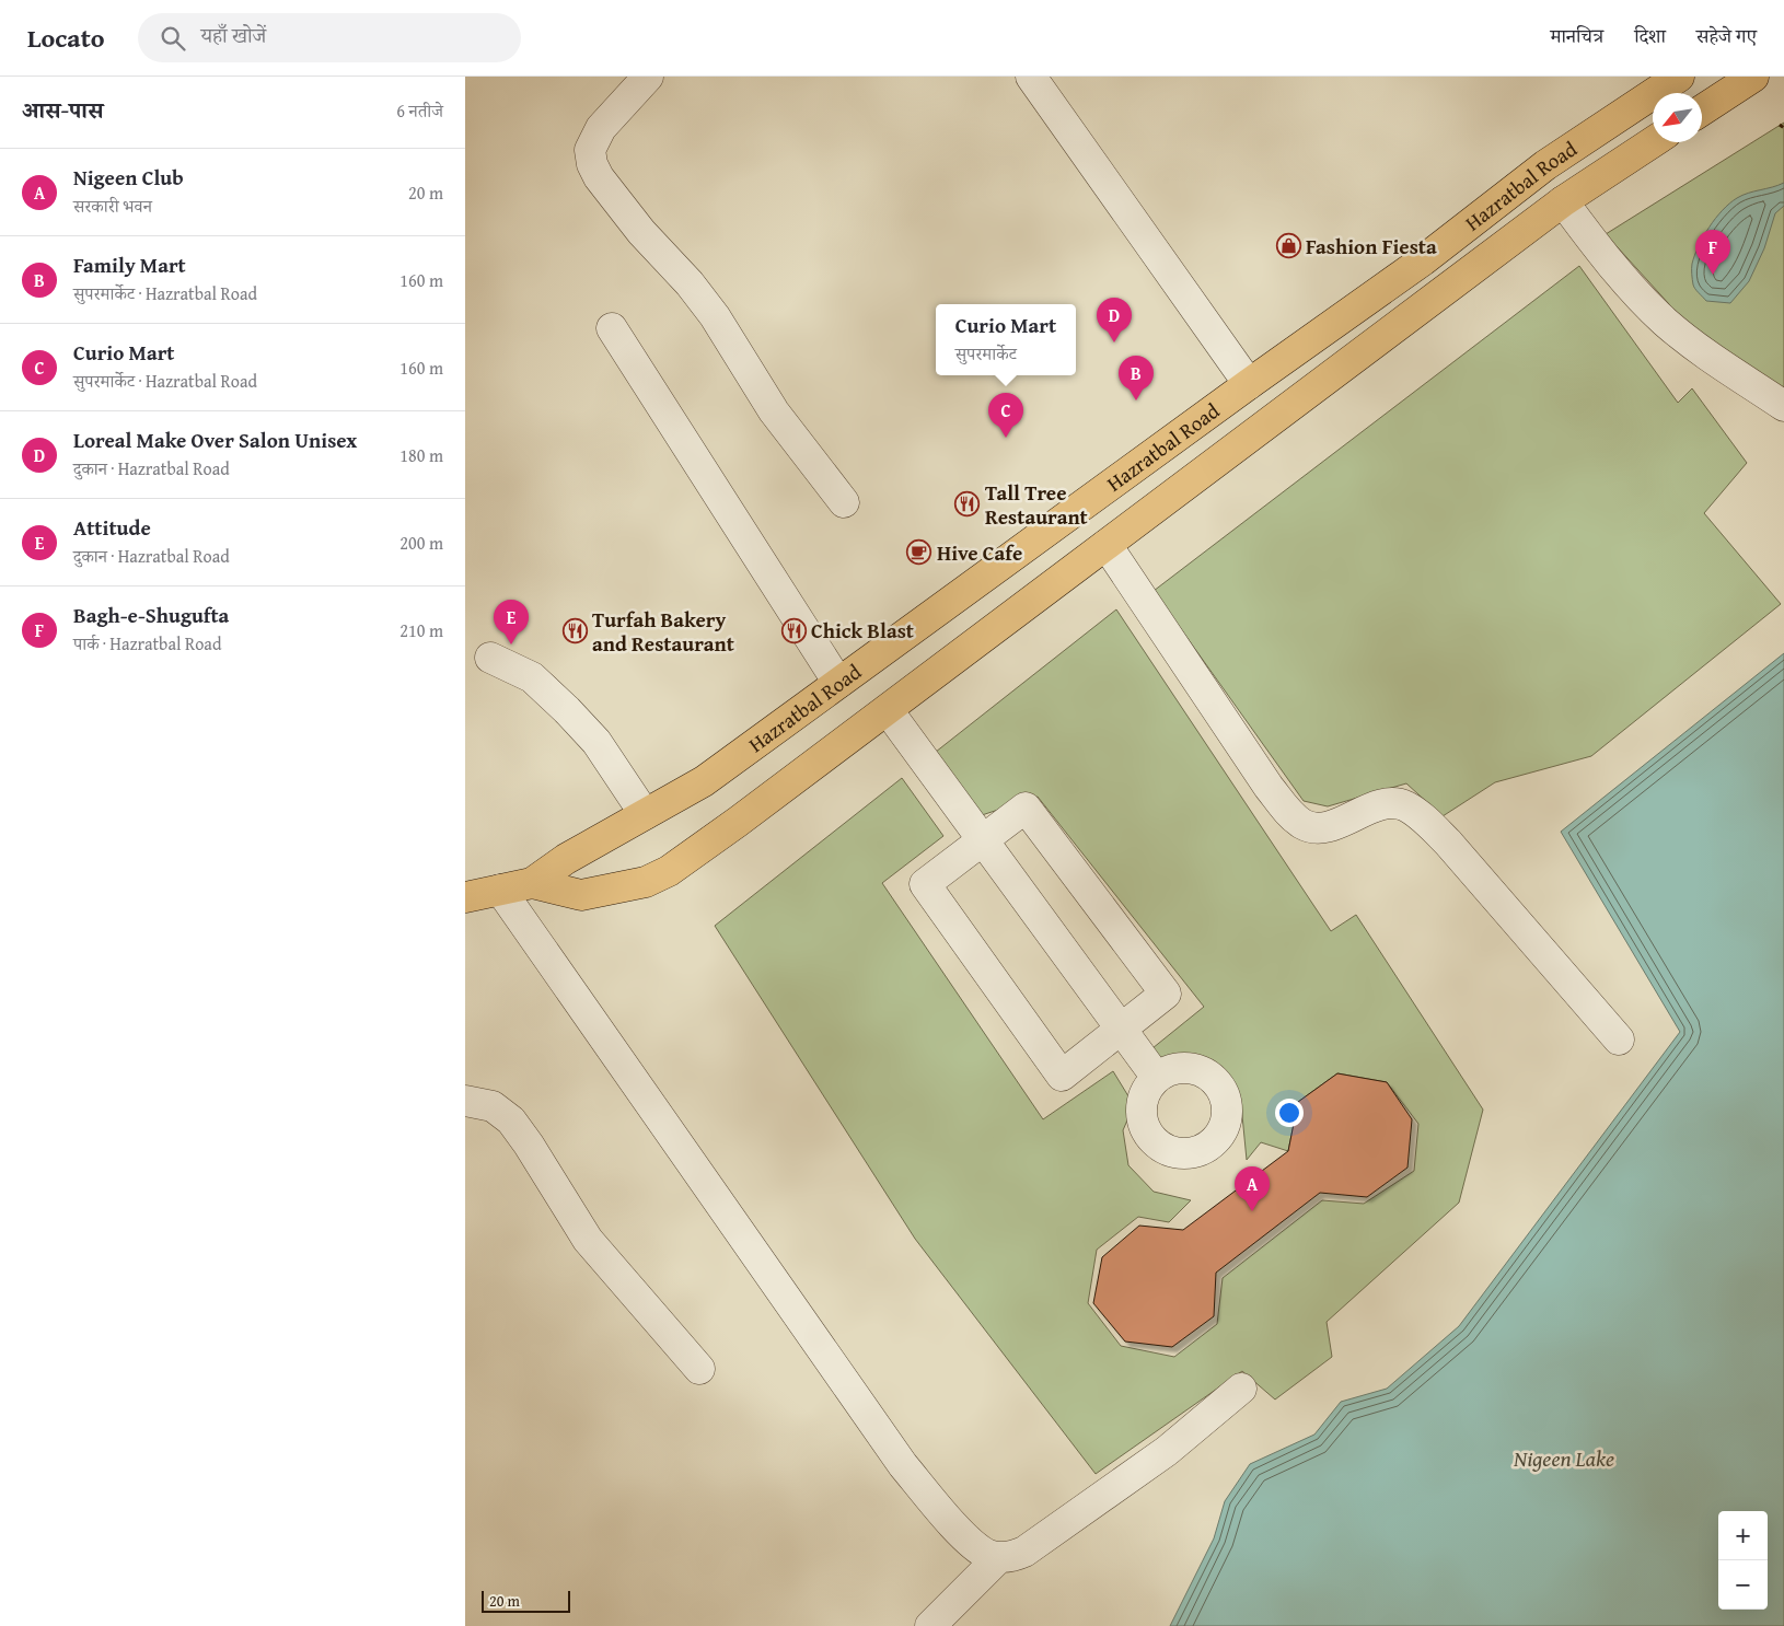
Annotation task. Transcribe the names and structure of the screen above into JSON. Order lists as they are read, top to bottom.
{
  "streets": {
    "main road": ["Hazratbal Road"]
  },
  "water": ["Nigeen Lake"],
  "places": {
    "shop": ["Fashion Fiesta"],
    "restaurant": ["Tall Tree Restaurant", "Chick Blast", "Turfah Bakery and Restaurant"],
    "cafe": ["Hive Cafe"]
  },
  "scale_bar": "20 m",
  "north": "bottom left",
  "page": {
    "header": "Locato",
    "search": "यहाँ खोजें",
    "nav": ["मानचित्र", "दिशा", "सहेजे गए"],
    "heading": ["आस-पास", "6 नतीजे"],
    "list": [
      {
        "mark": "A",
        "name": "Nigeen Club",
        "note": "सरकारी भवन",
        "value": "20 m"
      },
      {
        "mark": "B",
        "name": "Family Mart",
        "note": "सुपरमार्केट · Hazratbal Road",
        "value": "160 m"
      },
      {
        "mark": "C",
        "name": "Curio Mart",
        "note": "सुपरमार्केट · Hazratbal Road",
        "value": "160 m"
      },
      {
        "mark": "D",
        "name": "Loreal Make Over Salon Unisex",
        "note": "दुकान · Hazratbal Road",
        "value": "180 m"
      },
      {
        "mark": "E",
        "name": "Attitude",
        "note": "दुकान · Hazratbal Road",
        "value": "200 m"
      },
      {
        "mark": "F",
        "name": "Bagh-e-Shugufta",
        "note": "पार्क · Hazratbal Road",
        "value": "210 m"
      }
    ],
    "pins": [
      "F",
      "D",
      "B",
      "C",
      "E",
      "A"
    ],
    "popup": ["Curio Mart", "सुपरमार्केट"],
    "map_buttons": ["+", "−"],
    "scale": "20 m"
  }
}
